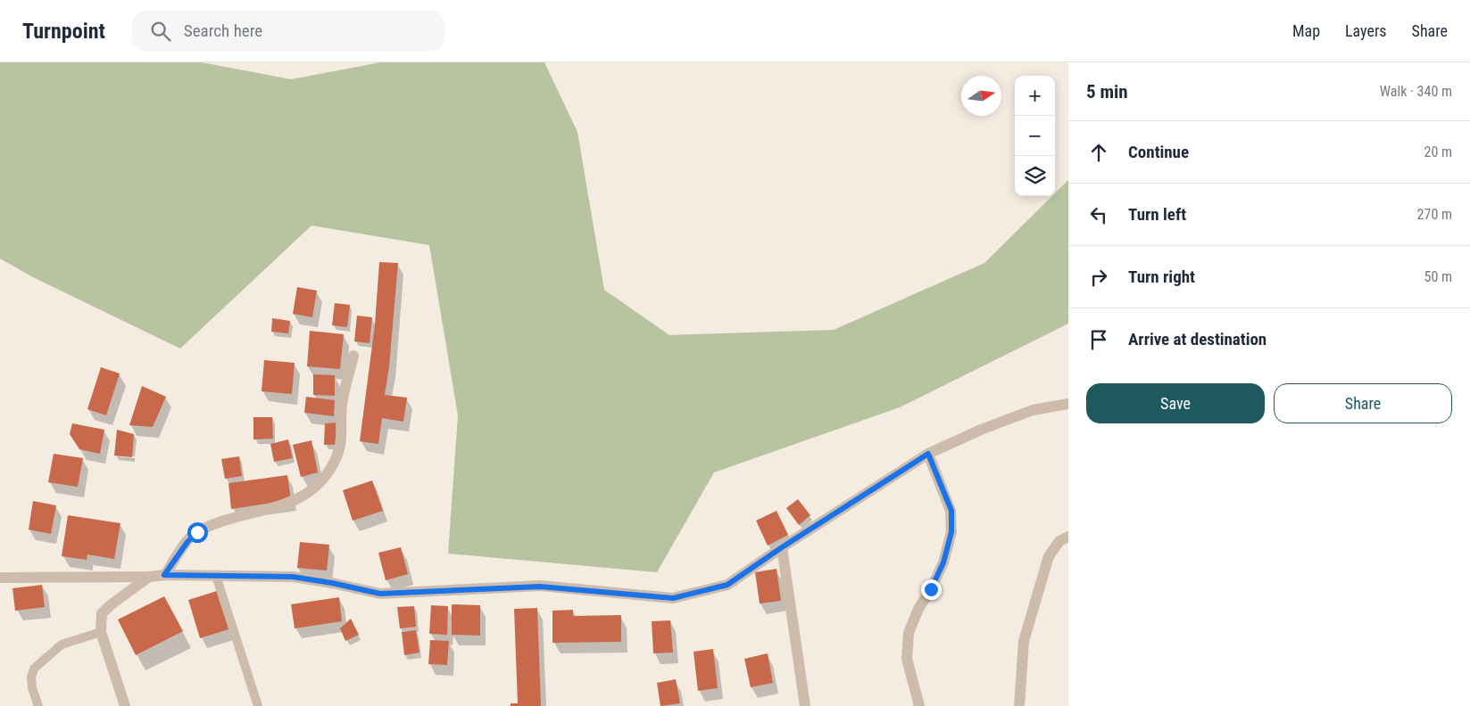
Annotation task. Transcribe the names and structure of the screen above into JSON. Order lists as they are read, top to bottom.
{
  "north": "right",
  "page": {
    "header": "Turnpoint",
    "search": "Search here",
    "nav": ["Map", "Layers", "Share"],
    "heading": ["5 min", "Walk · 340 m"],
    "map_buttons": ["+", "−"],
    "list": [
      ["Continue", "20 m"],
      ["Turn left", "270 m"],
      ["Turn right", "50 m"],
      "Arrive at destination"
    ],
    "buttons": ["Save", "Share"]
  }
}
